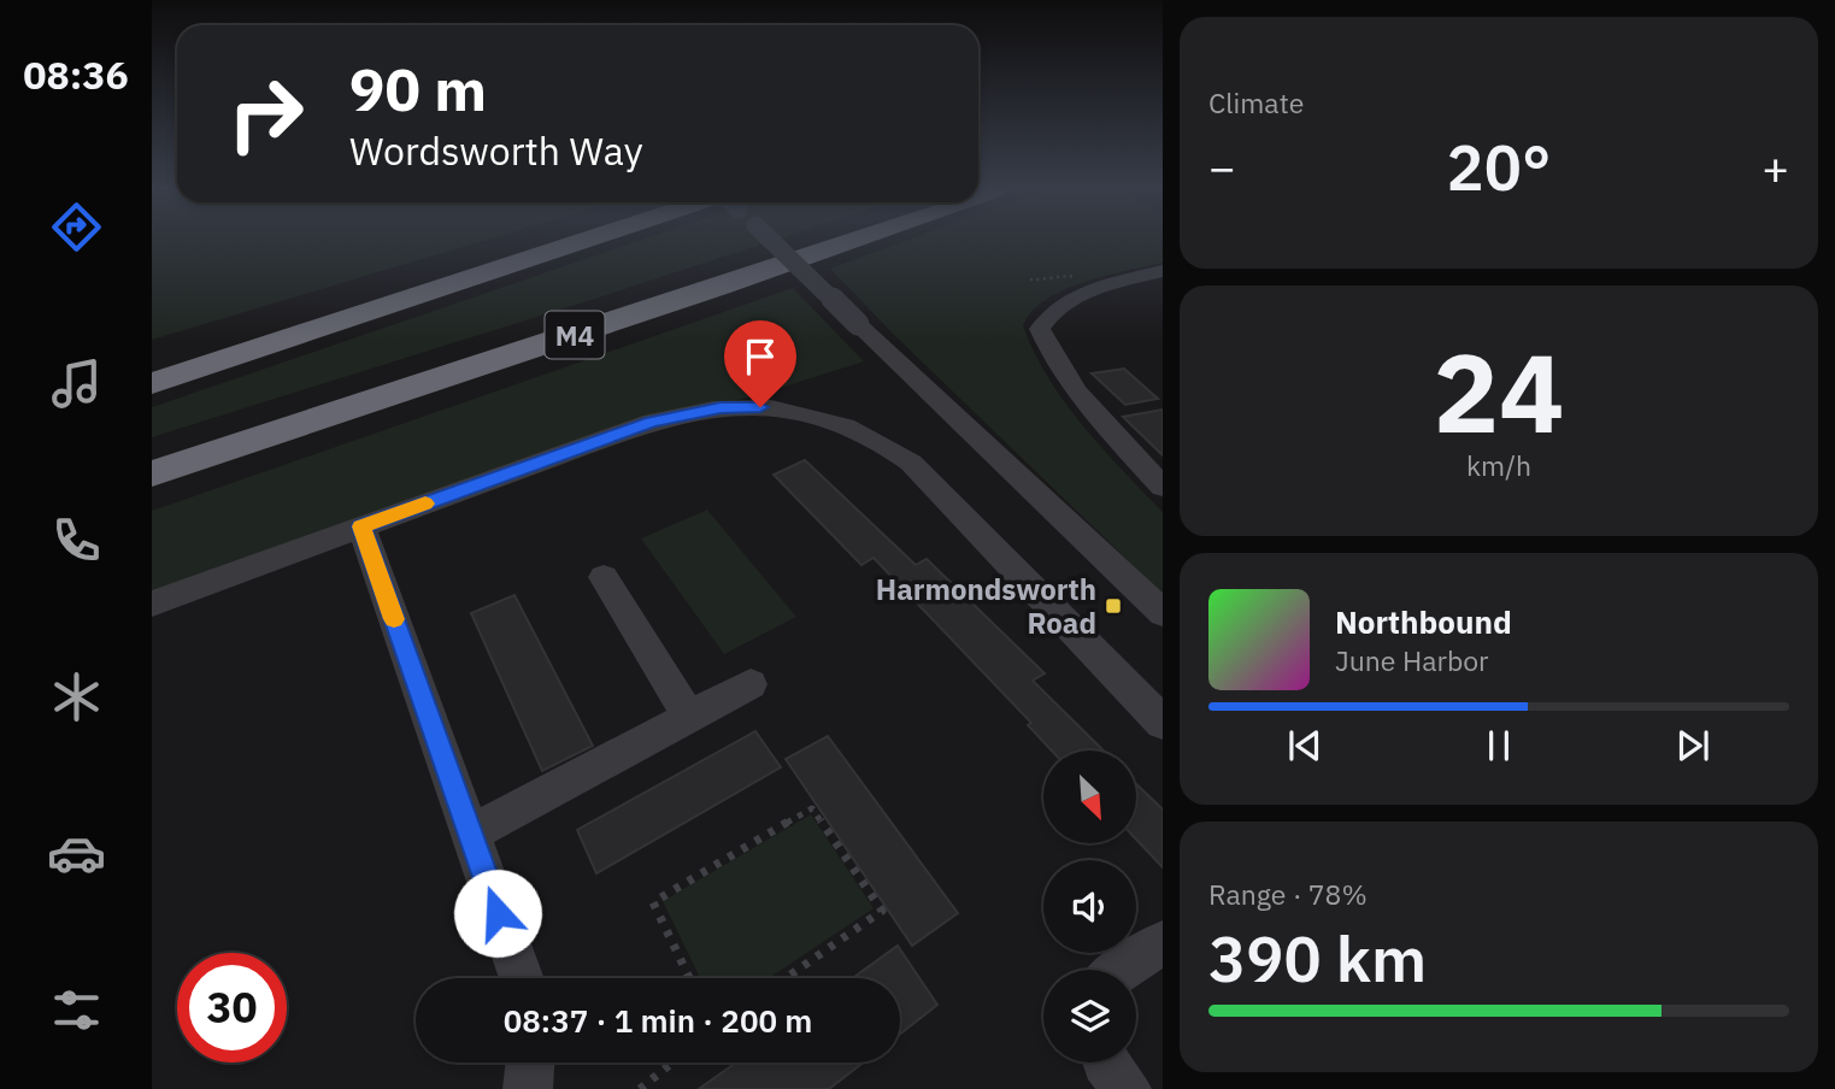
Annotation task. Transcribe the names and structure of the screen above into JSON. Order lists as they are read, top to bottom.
{
  "streets": {
    "highway": ["M4"]
  },
  "places": {
    "transit": ["Harmondsworth Road"]
  },
  "north": "bottom right",
  "page": {
    "tabs": "08:36",
    "tile": [
      "Climate",
      ["24", "km/h"],
      ["Range · 78%", "390 km"]
    ],
    "turn": ["90 m", "Wordsworth Way"],
    "heat": ["−", "20°", "+"],
    "song": ["Northbound", "June Harbor"],
    "limit": "30",
    "trip": "08:37 · 1 min · 200 m"
  }
}
